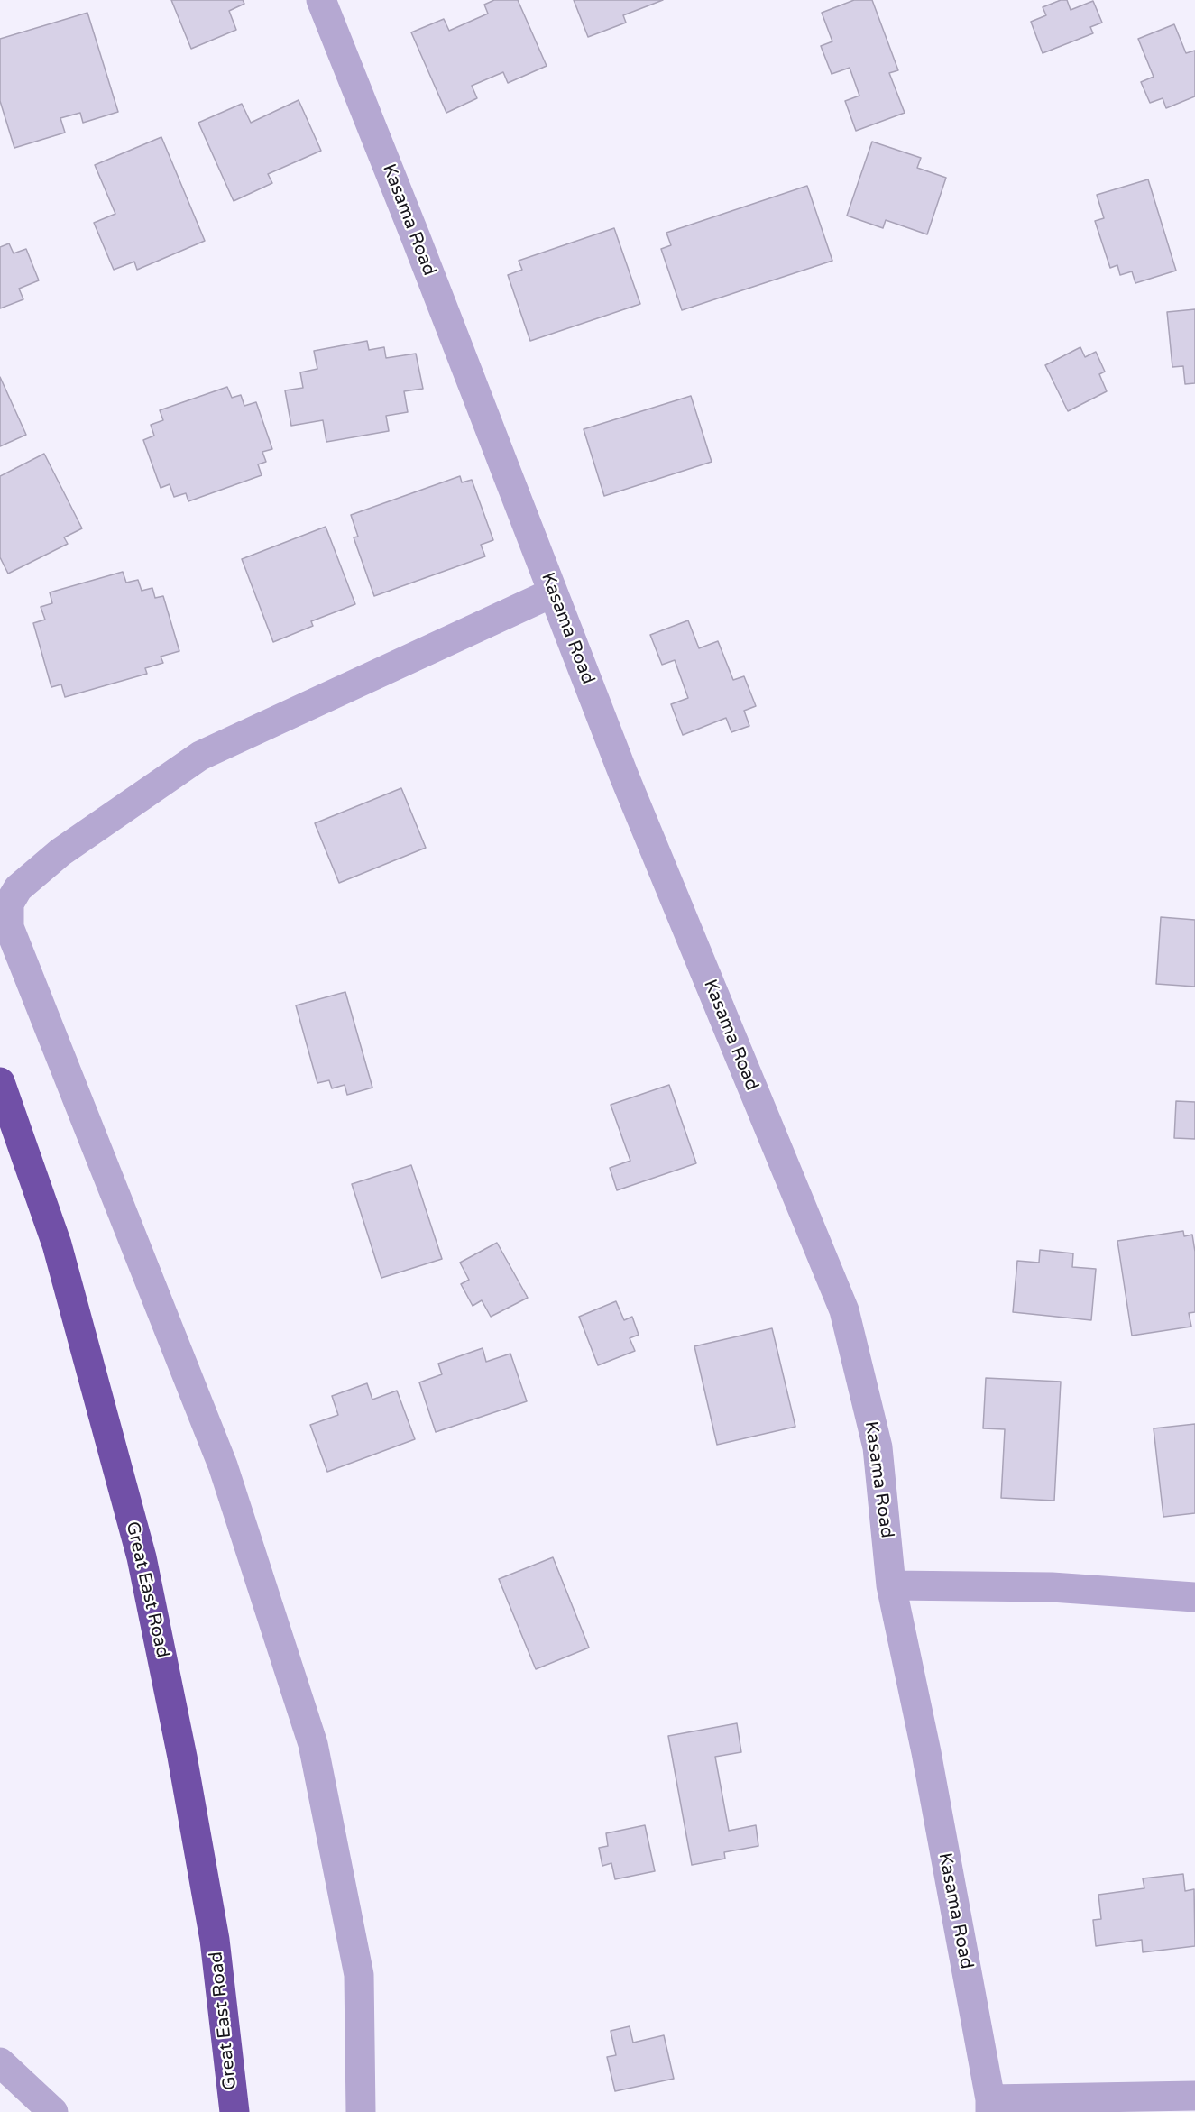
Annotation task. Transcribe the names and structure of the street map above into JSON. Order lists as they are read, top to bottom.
{
  "streets": {
    "highway": ["Great East Road"],
    "street": ["Kasama Road"]
  }
}
